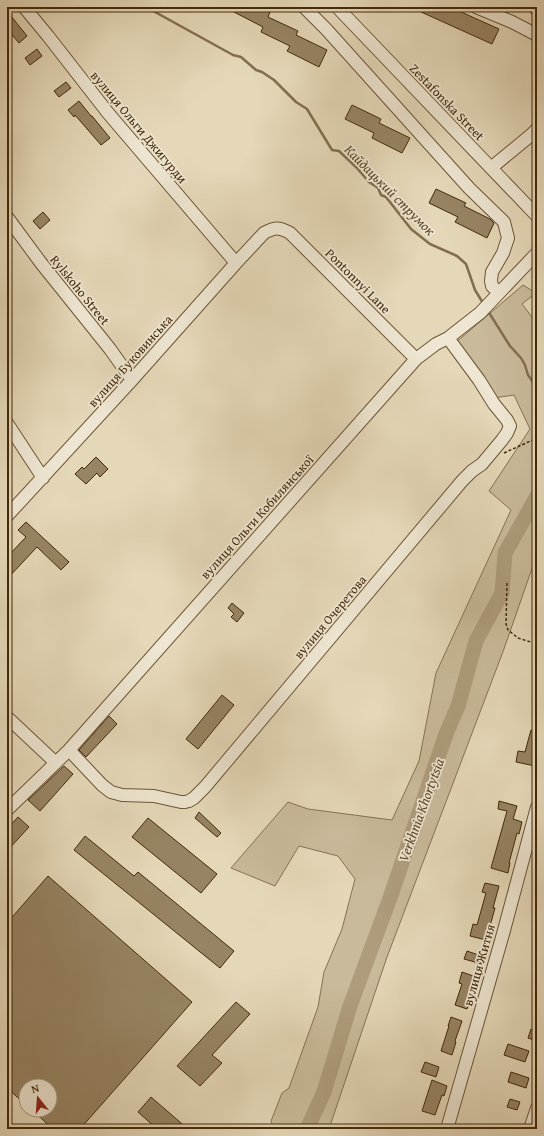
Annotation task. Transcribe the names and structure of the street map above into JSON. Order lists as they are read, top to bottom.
{
  "streets": {
    "street": [
      "Zestafonska Street",
      "вулиця Ольги Джигурди",
      "Pontonnyi Lane",
      "Rylskoho Street",
      "вулиця Буковинська",
      "вулиця Ольги Кобилянської",
      "вулиця Очеретова",
      "вулиця Житня"
    ]
  },
  "crossings": [
    ["вулиця Ольги Джигурди", "вулиця Буковинська"],
    ["Pontonnyi Lane", "вулиця Буковинська"],
    ["Pontonnyi Lane", "вулиця Ольги Кобилянської"],
    ["Rylskoho Street", "вулиця Буковинська"],
    ["вулиця Ольги Кобилянської", "вулиця Очеретова"]
  ],
  "water": ["Кайдацький струмок", "Verkhnia Khortytsia"],
  "north": "top"
}
